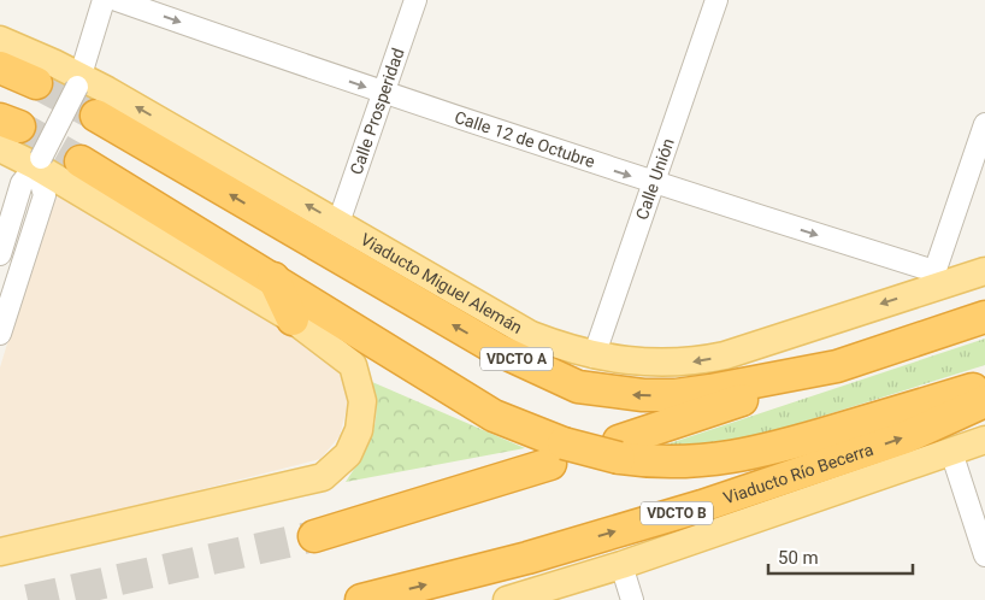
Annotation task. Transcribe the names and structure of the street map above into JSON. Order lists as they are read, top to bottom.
{
  "streets": {
    "highway": [
      "Viaducto Miguel Alemán",
      "VDCTO A",
      "Viaducto Río Becerra",
      "VDCTO B"
    ],
    "street": ["Calle Prosperidad", "Calle 12 de Octubre", "Calle Unión"]
  },
  "crossings": [
    ["Calle Prosperidad", "Calle 12 de Octubre"],
    ["Calle Prosperidad", "Viaducto Miguel Alemán"],
    ["Calle 12 de Octubre", "Calle Unión"],
    ["Calle 12 de Octubre", "Viaducto Miguel Alemán"],
    ["Calle Unión", "Viaducto Miguel Alemán"]
  ],
  "one_way": ["Calle 12 de Octubre"],
  "scale_bar": "50 m"
}
